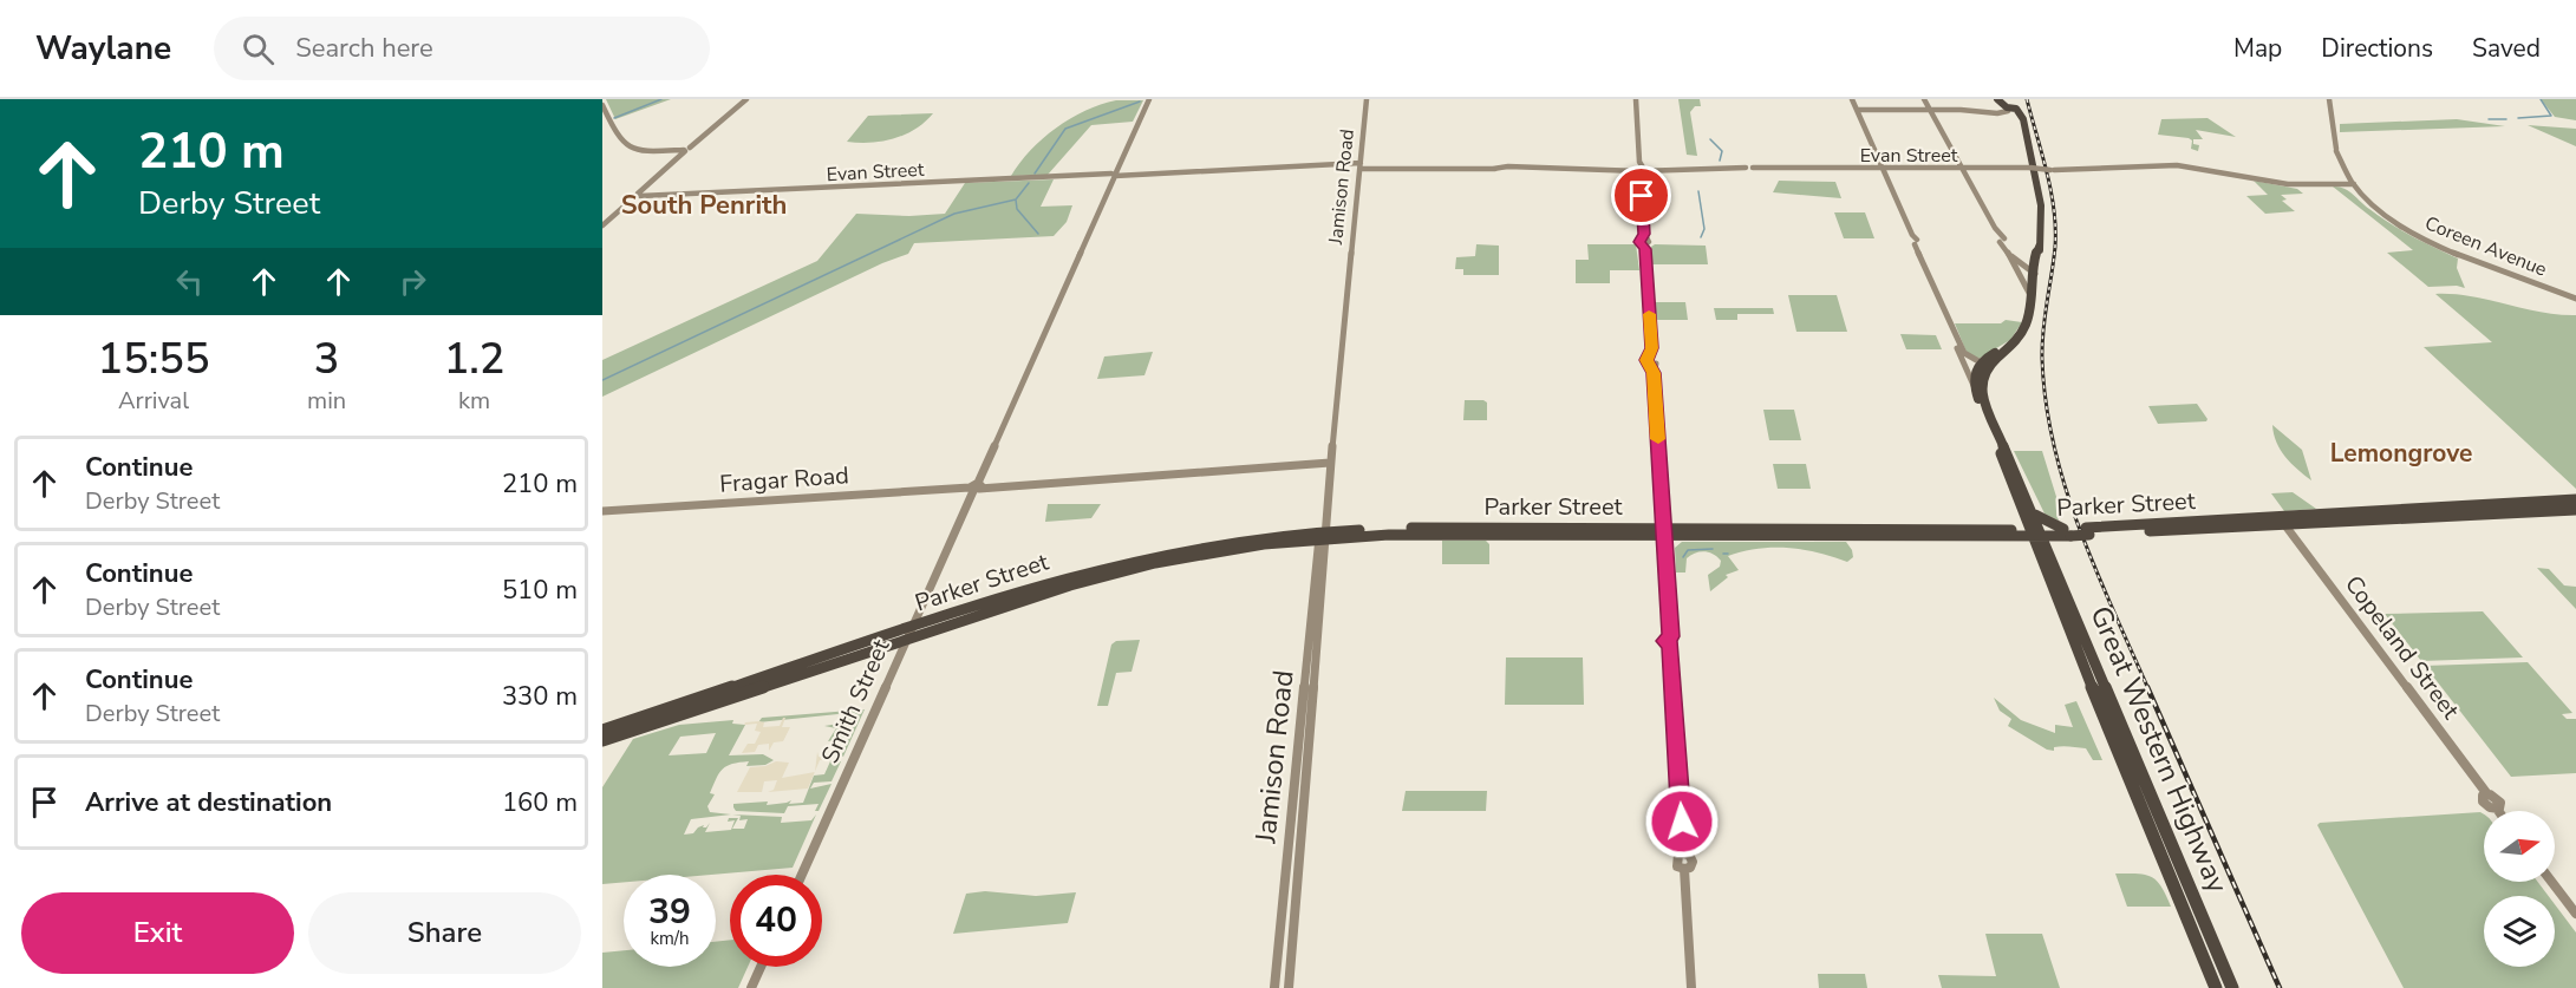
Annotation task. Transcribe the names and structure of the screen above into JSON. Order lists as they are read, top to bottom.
{
  "streets": {
    "highway": ["Parker Street", "Great Western Highway"],
    "street": [
      "Evan Street",
      "Jamison Road",
      "Coreen Avenue",
      "Fragar Road",
      "Copeland Street",
      "Smith Street"
    ]
  },
  "crossings": [
    ["Evan Street", "Jamison Road"],
    ["Evan Street", "Coreen Avenue"],
    ["Evan Street", "Smith Street"],
    ["Jamison Road", "Fragar Road"],
    ["Jamison Road", "Parker Street"],
    ["Fragar Road", "Smith Street"],
    ["Parker Street", "Copeland Street"],
    ["Parker Street", "Smith Street"],
    ["Parker Street", "Great Western Highway"]
  ],
  "districts": ["South Penrith", "Lemongrove"],
  "north": "right",
  "page": {
    "header": "Waylane",
    "search": "Search here",
    "nav": ["Map", "Directions", "Saved"],
    "turn": ["210 m", "Derby Street"],
    "eta": [
      "15:55",
      "Arrival",
      "3",
      "min",
      "1.2",
      "km"
    ],
    "list": [
      {
        "name": "Continue",
        "note": "Derby Street",
        "value": "210 m"
      },
      {
        "name": "Continue",
        "note": "Derby Street",
        "value": "510 m"
      },
      {
        "name": "Continue",
        "note": "Derby Street",
        "value": "330 m"
      },
      {
        "name": "Arrive at destination",
        "value": "160 m"
      }
    ],
    "speed": "39 km/h",
    "limit": "40",
    "buttons": ["Exit", "Share"]
  }
}
